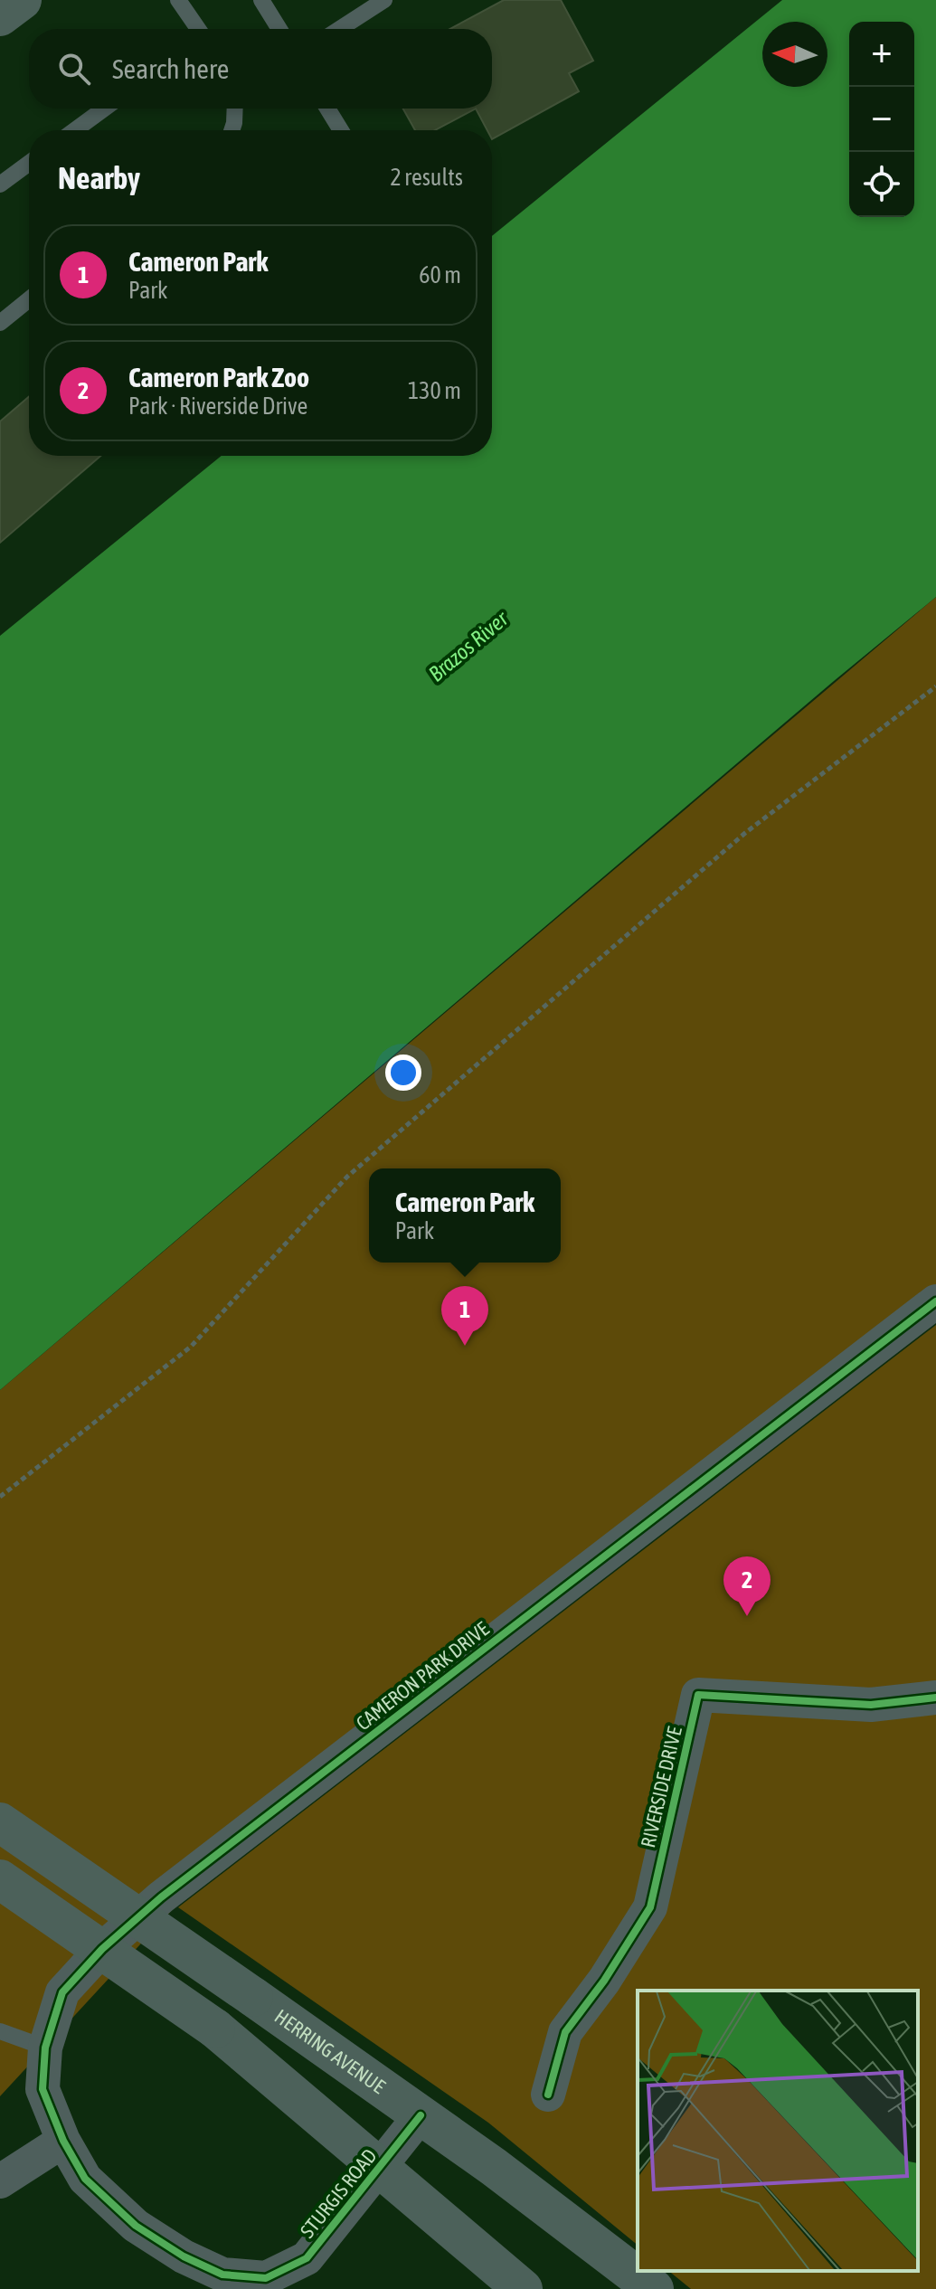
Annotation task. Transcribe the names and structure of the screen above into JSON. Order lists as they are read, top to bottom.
{
  "streets": {
    "main road": ["HERRING AVENUE"],
    "street": ["CAMERON PARK DRIVE", "RIVERSIDE DRIVE", "STURGIS ROAD"]
  },
  "crossings": [
    ["CAMERON PARK DRIVE", "STURGIS ROAD"],
    ["HERRING AVENUE", "STURGIS ROAD"]
  ],
  "water": ["Brazos River"],
  "north": "left",
  "page": {
    "map_buttons": ["+", "−"],
    "search": "Search here",
    "heading": ["Nearby", "2 results"],
    "list": [
      {
        "mark": "1",
        "name": "Cameron Park",
        "note": "Park",
        "value": "60 m"
      },
      {
        "mark": "2",
        "name": "Cameron Park Zoo",
        "note": "Park · Riverside Drive",
        "value": "130 m"
      }
    ],
    "popup": ["Cameron Park", "Park"],
    "pins": ["1", "2"]
  }
}
